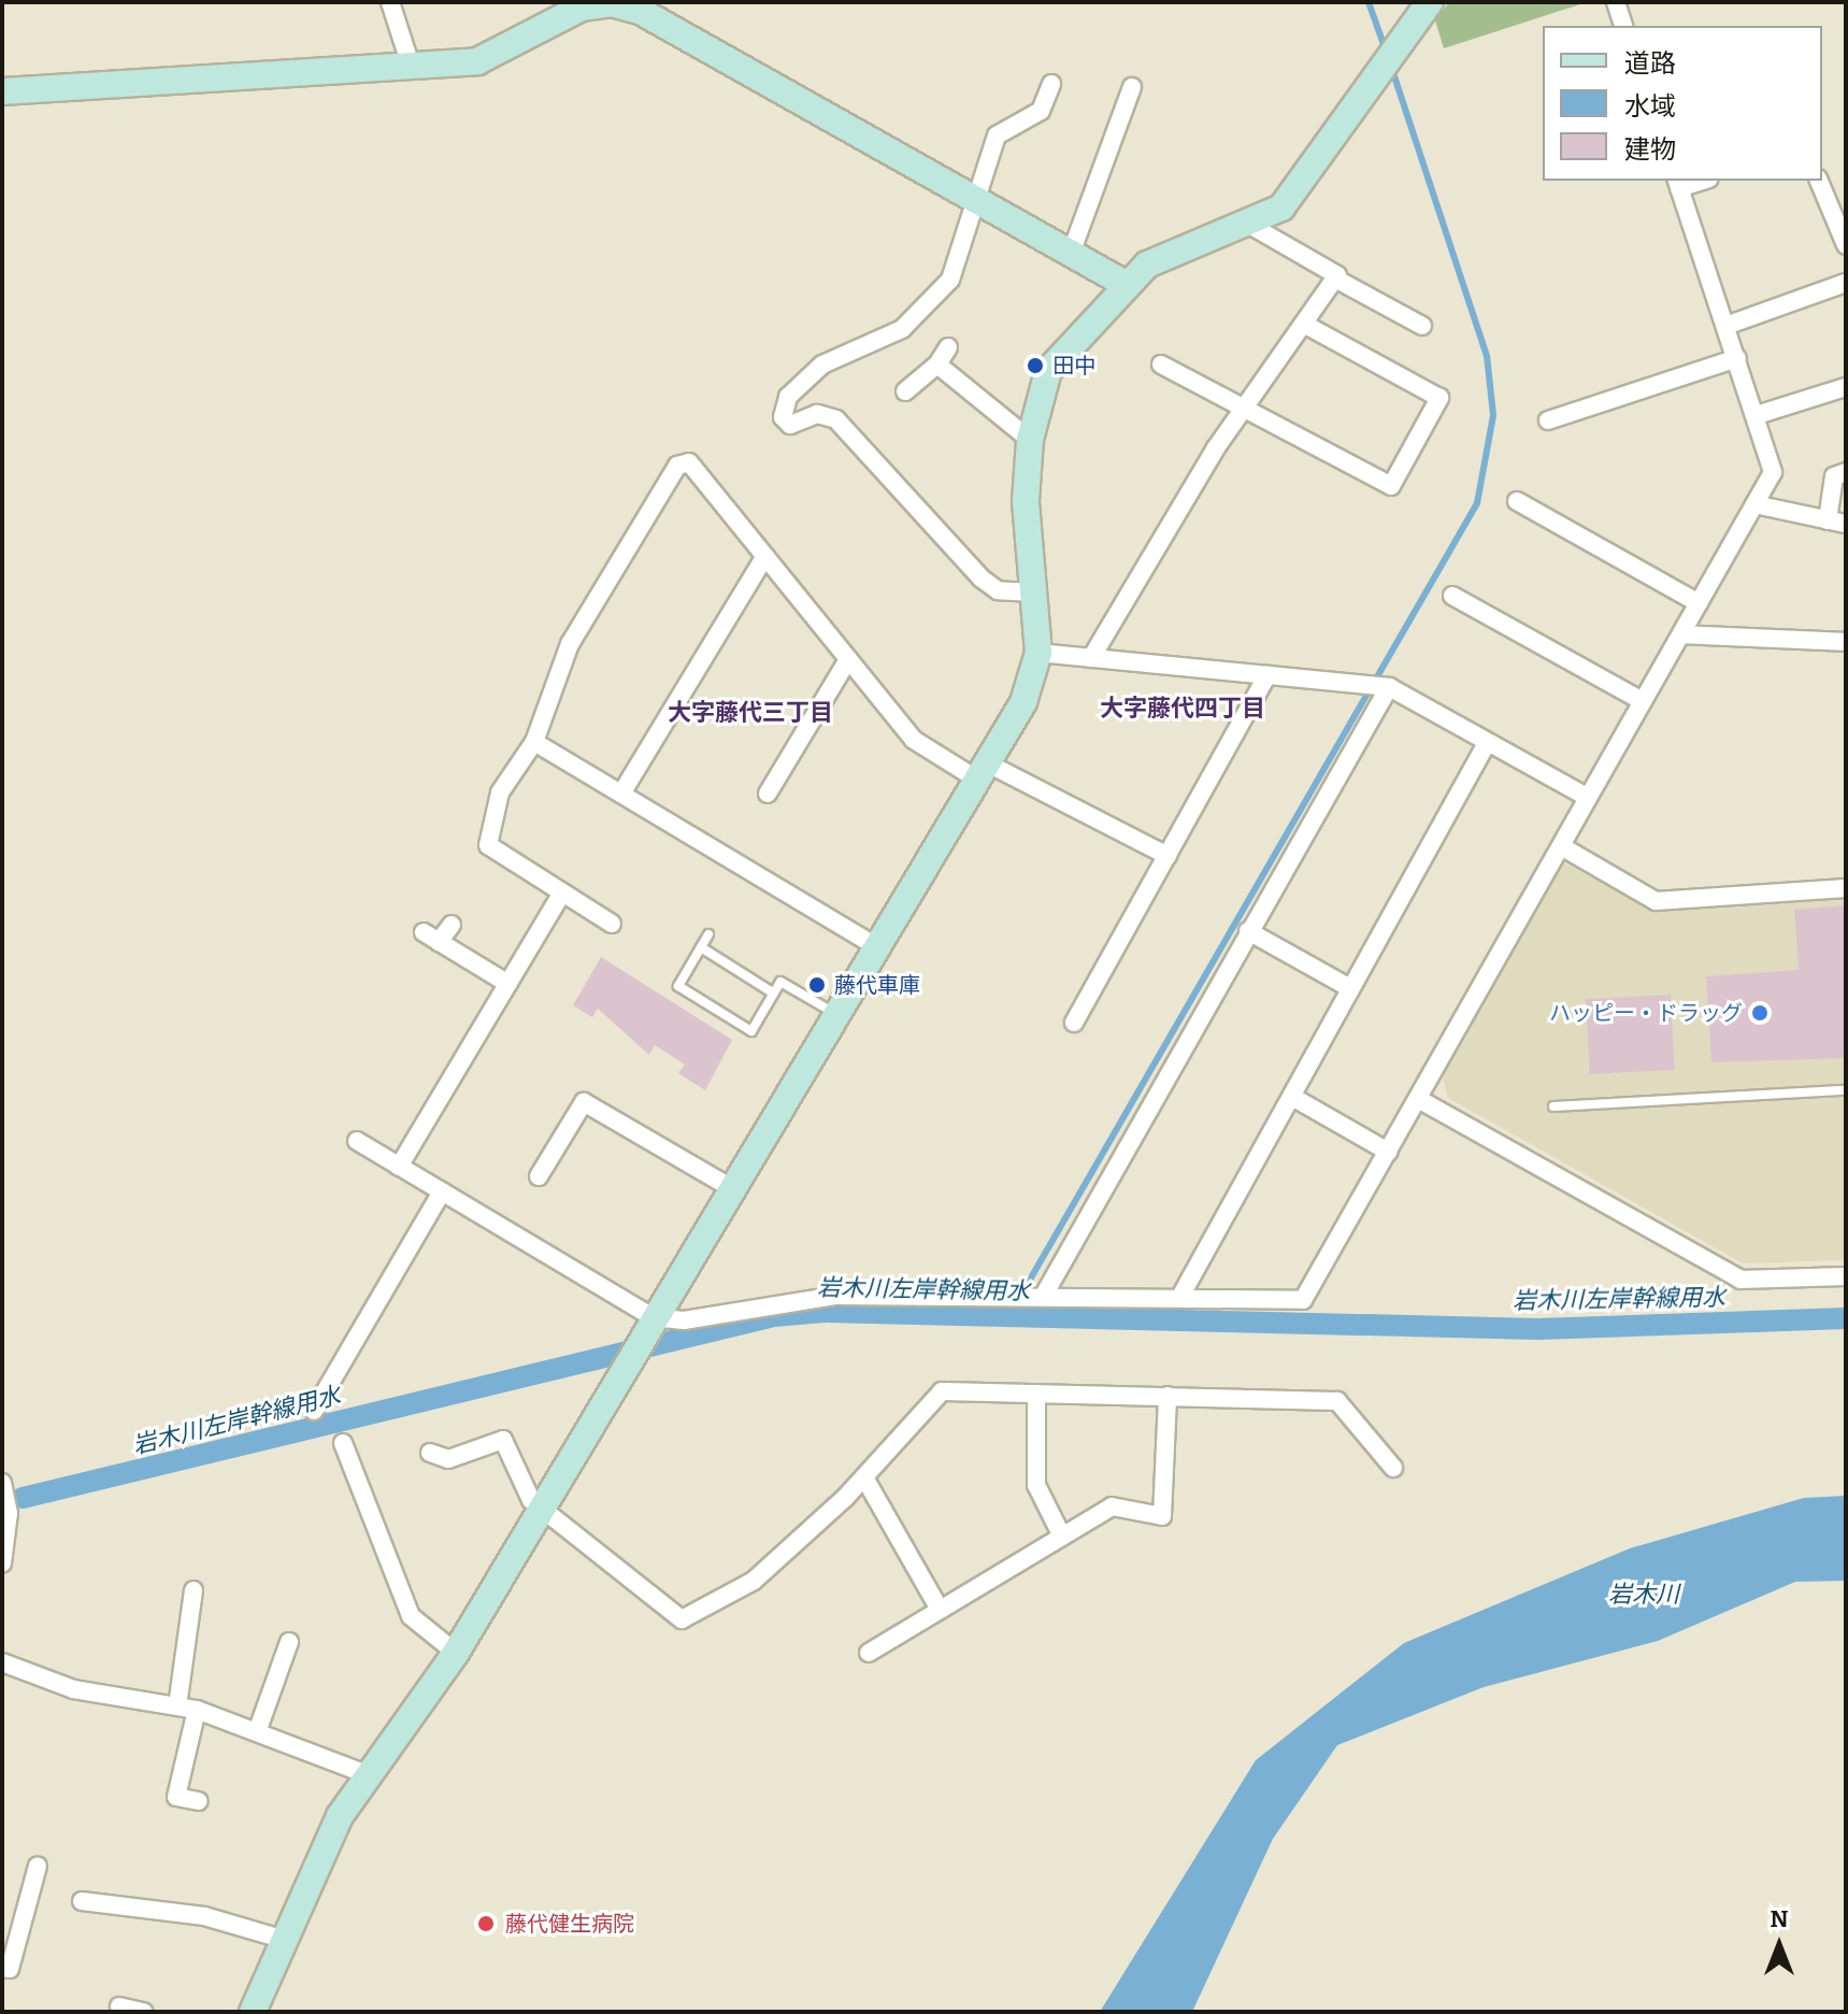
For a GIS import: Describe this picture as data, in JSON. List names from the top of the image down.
{
  "districts": ["大字藤代四丁目", "大字藤代三丁目"],
  "water": ["岩木川左岸幹線用水", "岩木川"],
  "places": [
    "田中",
    "藤代車庫",
    "ハッピー・ドラッグ",
    "藤代健生病院"
  ],
  "legend": ["道路", "水域", "建物"],
  "north": "top"
}
